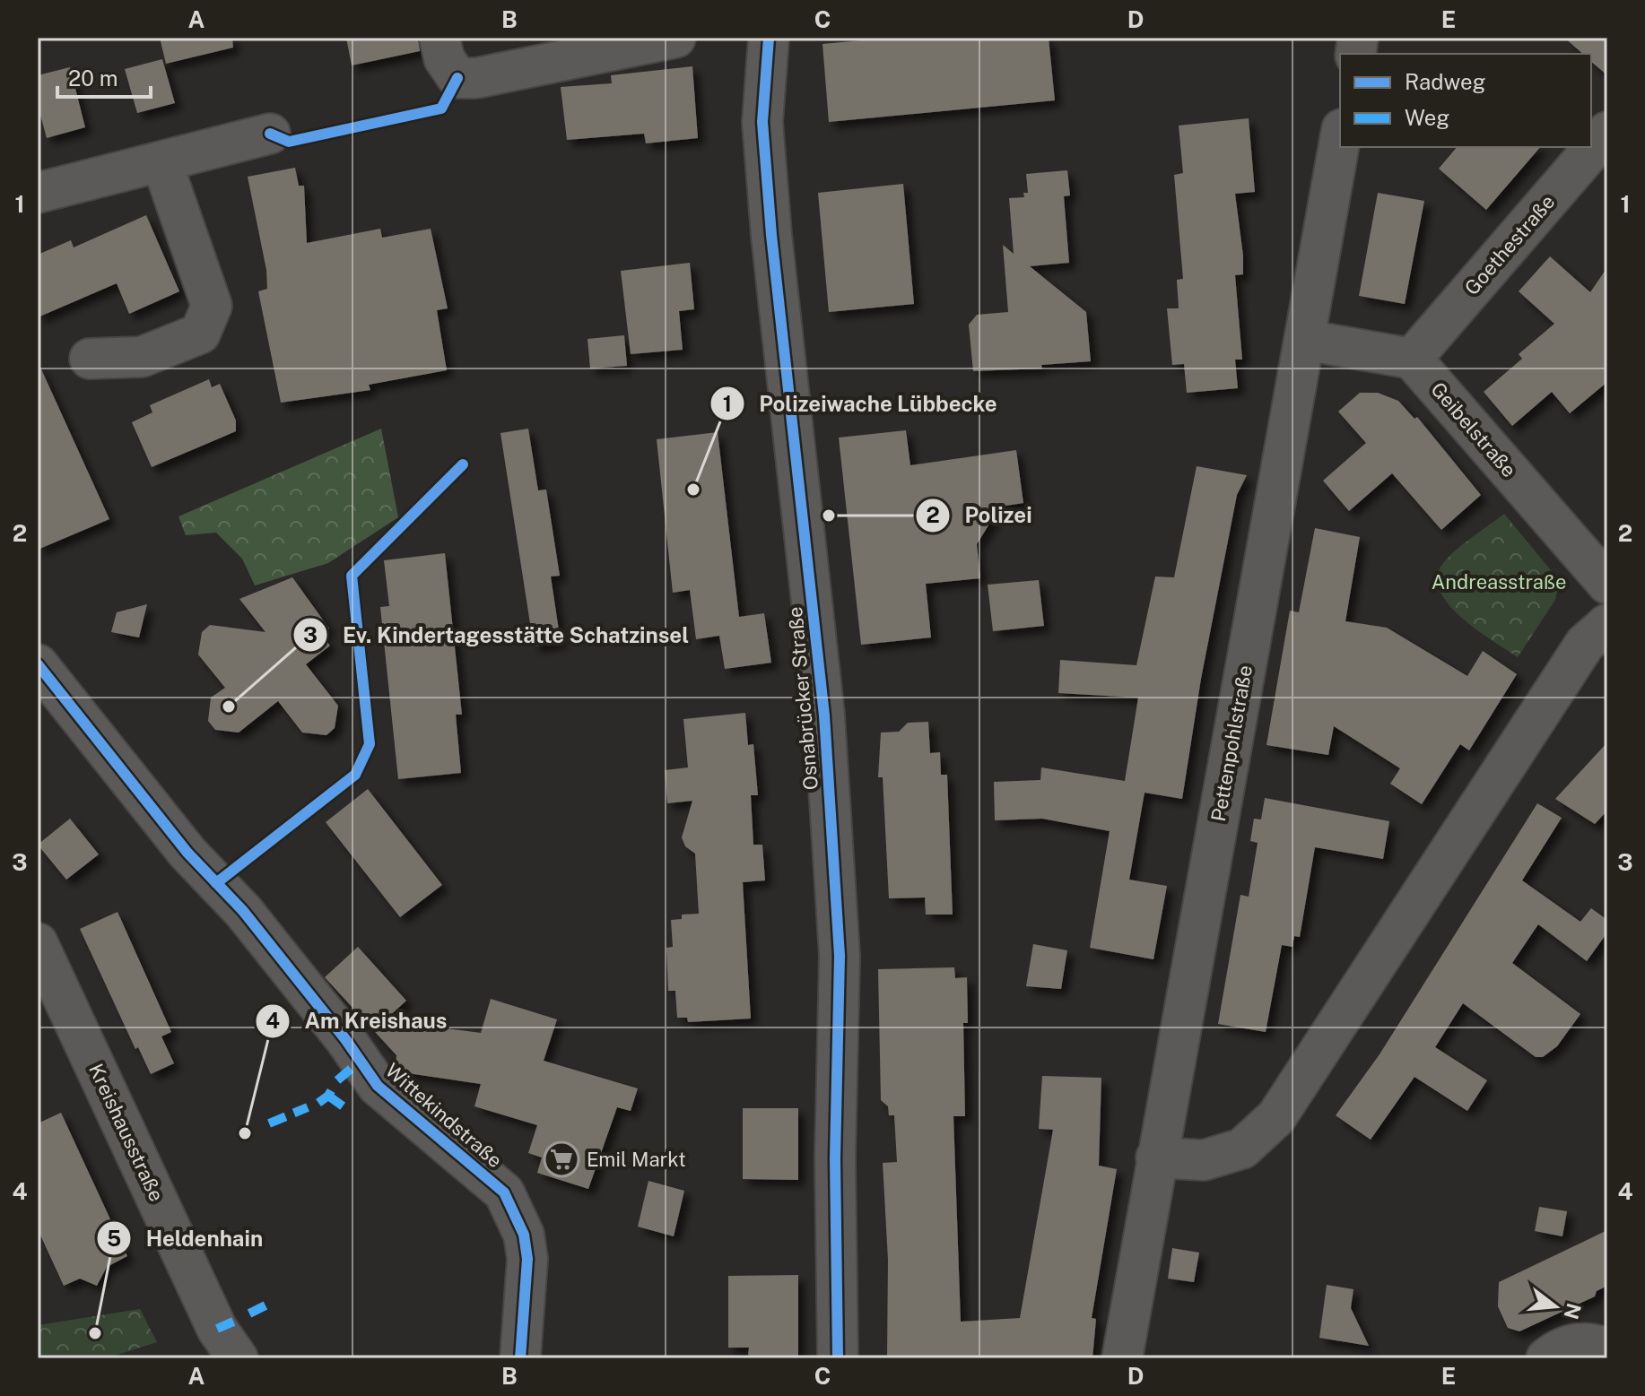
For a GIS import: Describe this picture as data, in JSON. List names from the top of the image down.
{
  "streets": {
    "street": [
      "Goethestraße",
      "Geibelstraße",
      "Osnabrücker Straße",
      "Pettenpohlstraße",
      "Wittekindstraße",
      "Kreishausstraße"
    ]
  },
  "crossings": [
    ["Goethestraße", "Geibelstraße"]
  ],
  "parks": ["Andreasstraße"],
  "places": {
    "other": [
      "Polizeiwache Lübbecke",
      "Polizei",
      "Ev. Kindertagesstätte Schatzinsel",
      "Am Kreishaus",
      "Heldenhain"
    ],
    "supermarket": ["Emil Markt"]
  },
  "legend": ["Radweg", "Weg"],
  "scale_bar": "20 m",
  "north": "right",
  "grid": {
    "columns": [
      "A",
      "B",
      "C",
      "D",
      "E"
    ],
    "rows": [
      "1",
      "2",
      "3",
      "4"
    ]
  }
}
